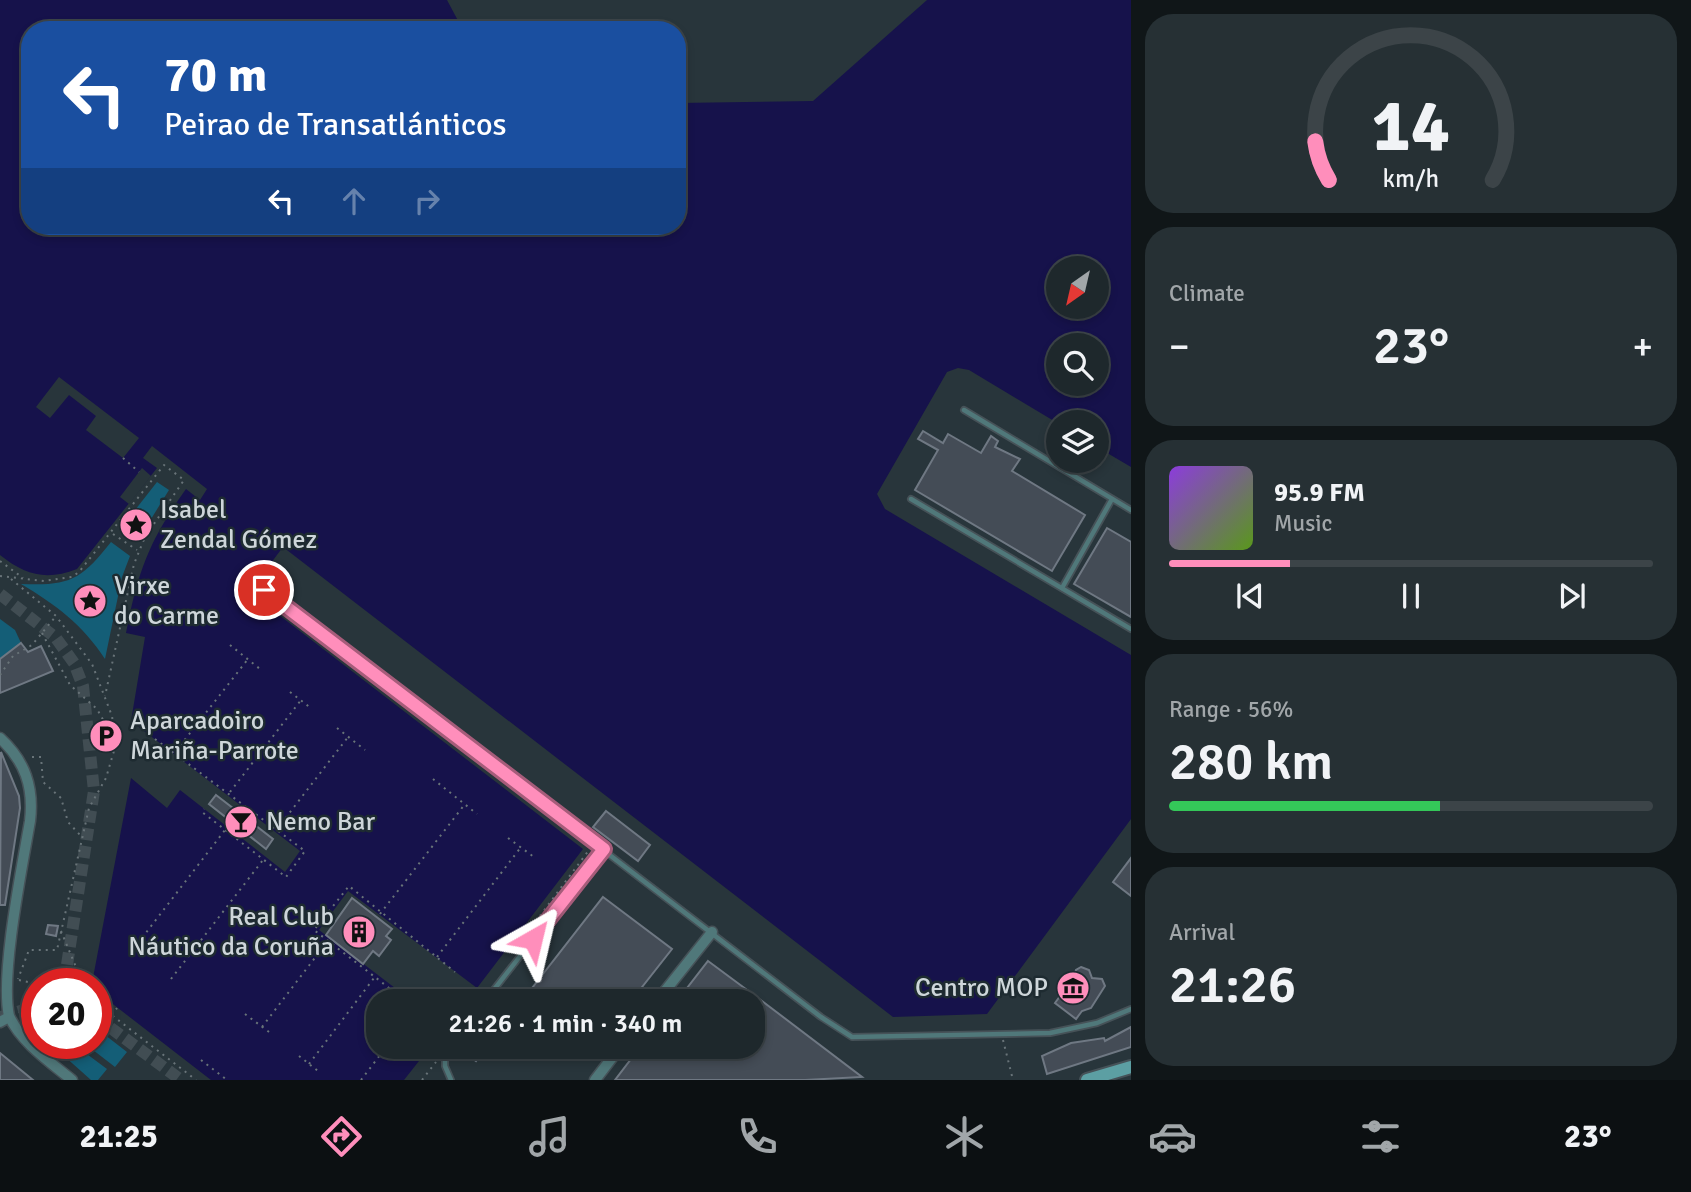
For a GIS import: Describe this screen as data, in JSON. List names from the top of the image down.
{
  "places": {
    "place": ["Isabel Zendal Gómez", "Virxe do Carme"],
    "parking": ["Aparcadoiro Mariña-Parrote"],
    "bar": ["Nemo Bar"],
    "building": ["Real Club Náutico da Coruña"],
    "museum": ["Centro MOP"]
  },
  "north": "bottom left",
  "page": {
    "turn": ["70 m", "Peirao de Transatlánticos"],
    "tile": [
      "Climate",
      ["Range · 56%", "280 km"],
      ["Arrival", "21:26"]
    ],
    "heat": ["−", "23°", "+"],
    "song": ["95.9 FM", "Music"],
    "limit": "20",
    "trip": "21:26 · 1 min · 340 m",
    "tabs": ["21:25", "23°"],
    "gauge": ["14", "km/h"]
  }
}
